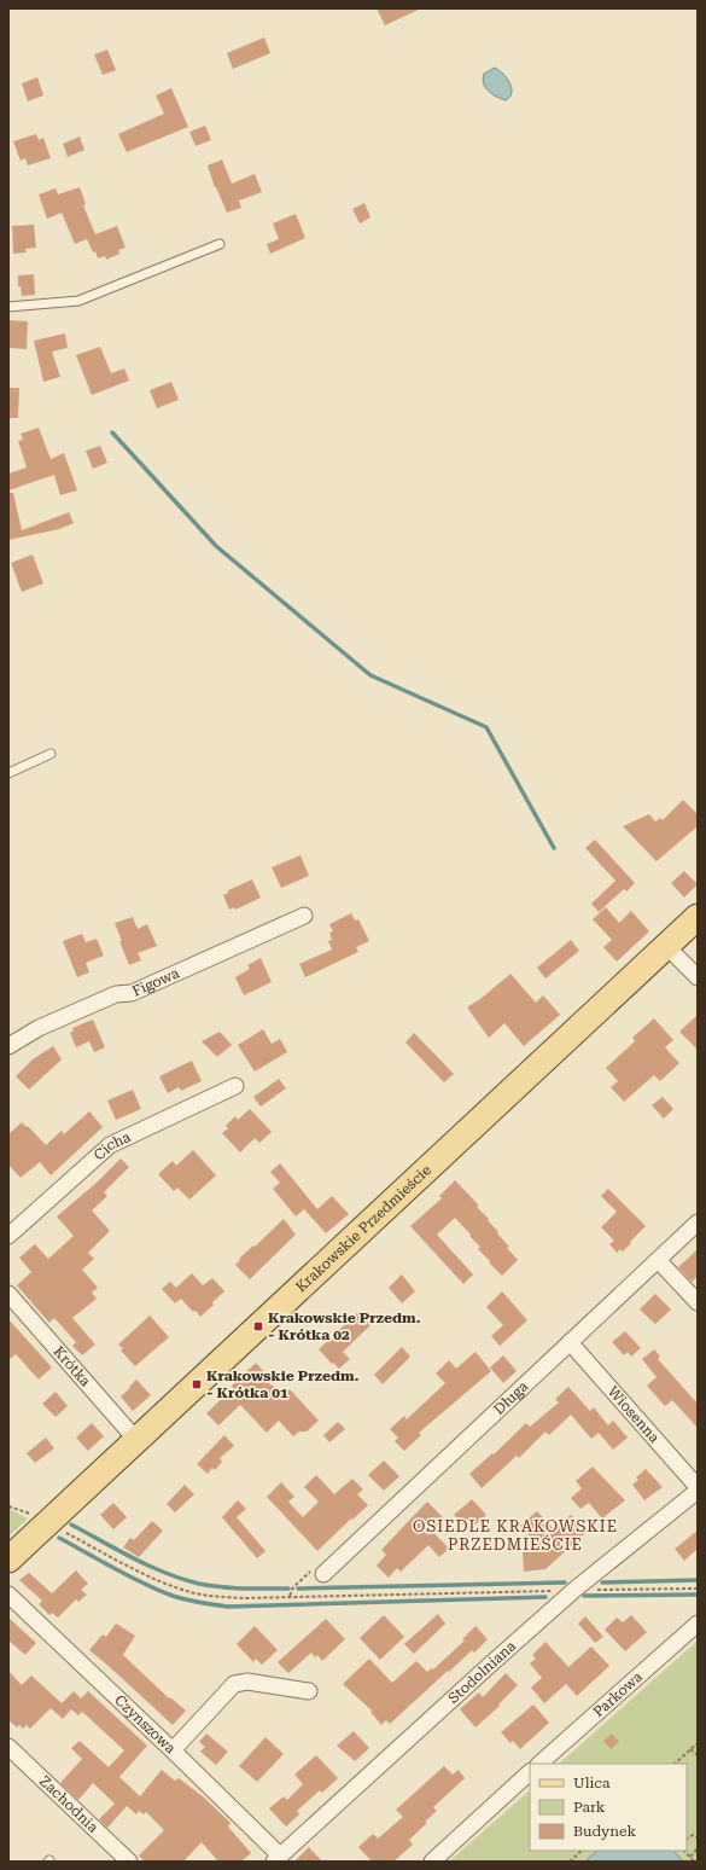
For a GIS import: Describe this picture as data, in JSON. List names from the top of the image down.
{
  "streets": {
    "main road": ["Krakowskie Przedmieście"],
    "street": [
      "Figowa",
      "Cicha",
      "Krótka",
      "Długa",
      "Wiosenna",
      "Stodolniana",
      "Parkowa",
      "Czynszowa",
      "Zachodnia"
    ]
  },
  "crossings": [
    ["Krakowskie Przedmieście", "Krótka"],
    ["Długa", "Wiosenna"],
    ["Wiosenna", "Stodolniana"],
    ["Stodolniana", "Czynszowa"]
  ],
  "districts": ["OSIEDLE KRAKOWSKIE PRZEDMIEŚCIE"],
  "places": {
    "transit": ["Krakowskie Przedm. - Krótka 02", "Krakowskie Przedm. - Krótka 01"]
  },
  "legend": ["Ulica", "Park", "Budynek"]
}
